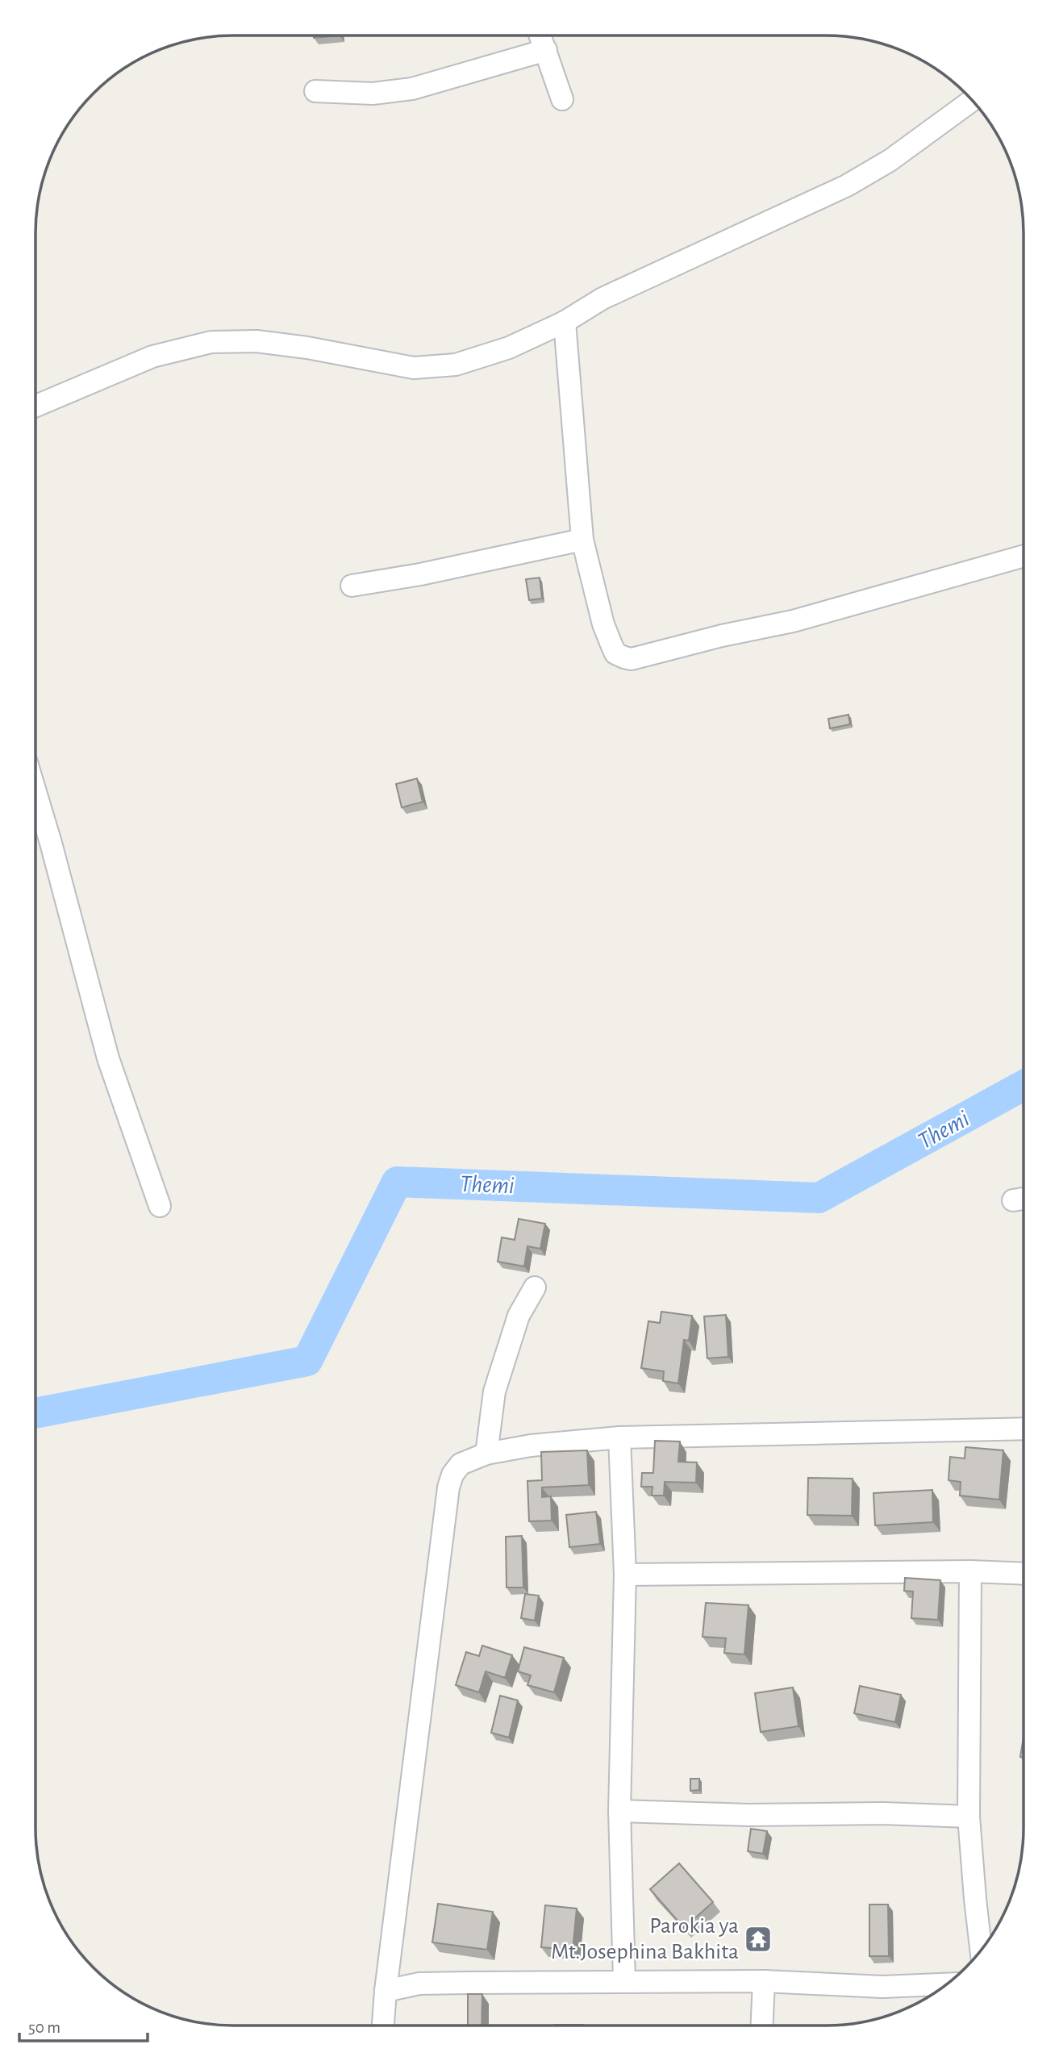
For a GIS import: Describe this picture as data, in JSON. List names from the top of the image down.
{
  "water": ["Themi"],
  "places": {
    "temple": ["Parokia ya Mt.Josephina Bakhita"]
  },
  "scale_bar": "50 m"
}
